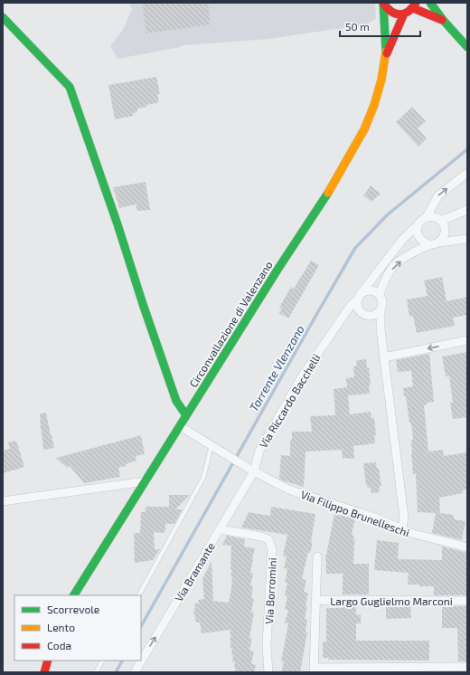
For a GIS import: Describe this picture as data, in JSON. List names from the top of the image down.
{
  "streets": {
    "main road": ["Circonvallazione di Valenzano"],
    "street": [
      "Via Riccardo Bacchelli",
      "Via Filippo Brunelleschi",
      "Via Bramante",
      "Via Borromini",
      "Largo Guglielmo Marconi"
    ]
  },
  "crossings": [
    ["Circonvallazione di Valenzano", "Via Filippo Brunelleschi"],
    ["Via Riccardo Bacchelli", "Via Filippo Brunelleschi"],
    ["Via Riccardo Bacchelli", "Via Bramante"],
    ["Via Filippo Brunelleschi", "Via Bramante"],
    ["Via Bramante", "Via Borromini"]
  ],
  "one_way": ["Via Bramante"],
  "water": ["Torrente Vlenzano"],
  "legend": ["Scorrevole", "Lento", "Coda"],
  "scale_bar": "50 m"
}
